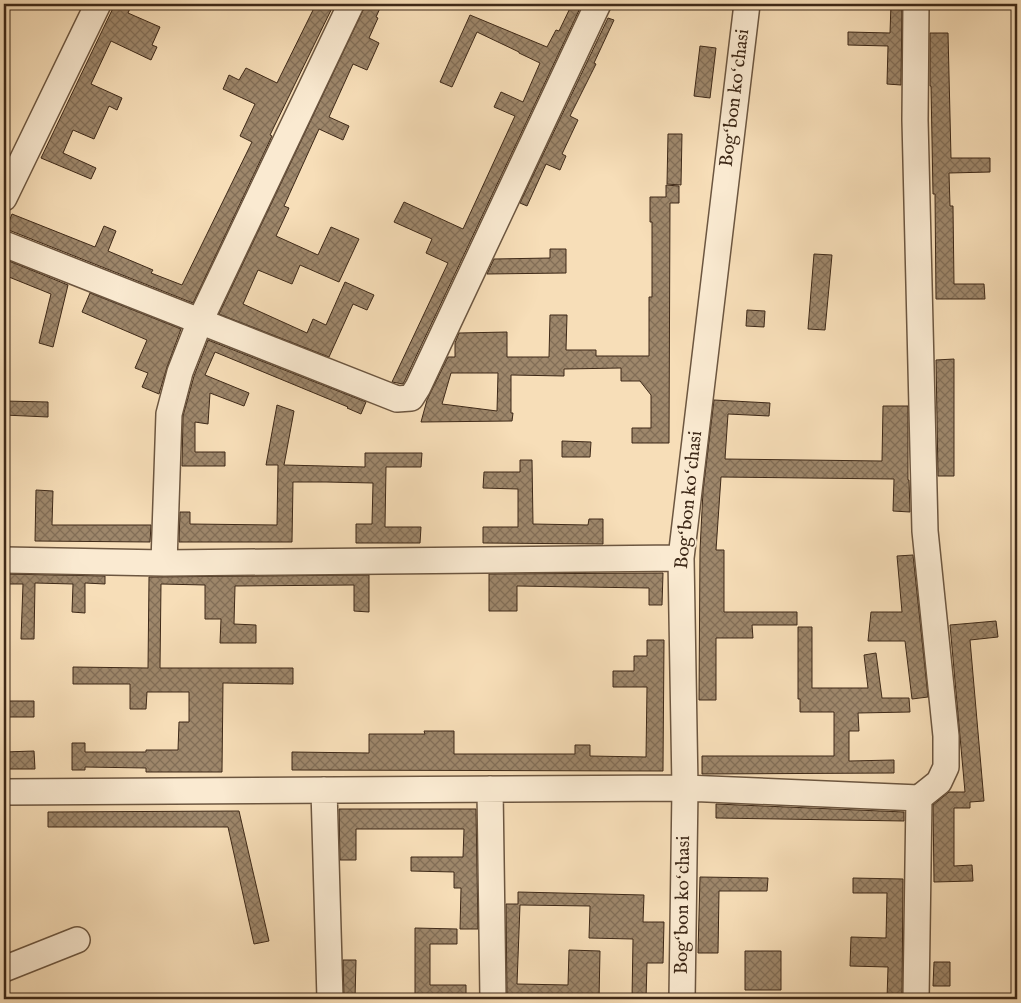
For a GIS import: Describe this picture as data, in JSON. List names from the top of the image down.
{
  "streets": {
    "street": ["Bogʻbon koʻchasi"]
  }
}
